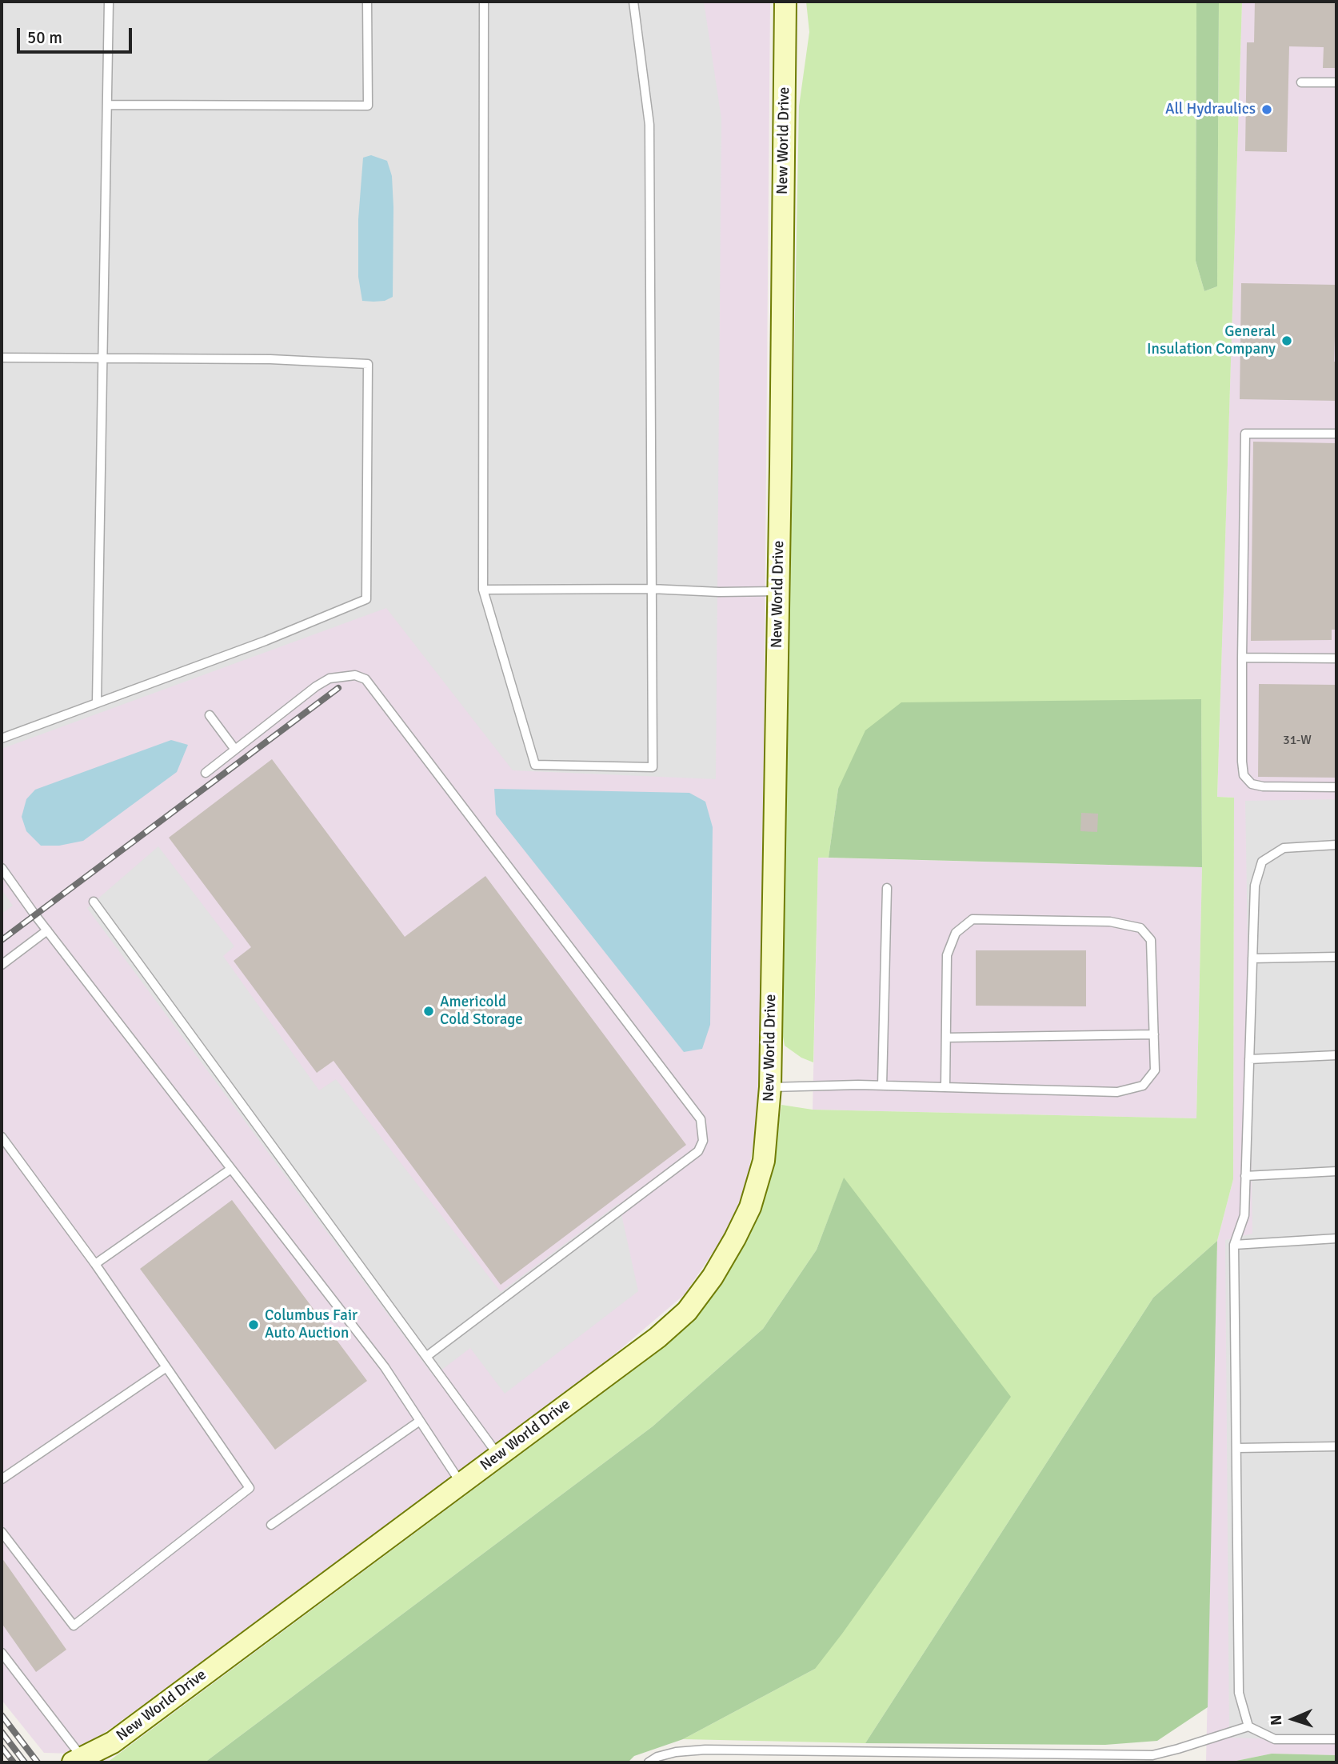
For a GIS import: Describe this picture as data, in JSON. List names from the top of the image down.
{
  "streets": {
    "street": ["New World Drive"]
  },
  "places": [
    "All Hydraulics",
    "General Insulation Company",
    "Americold Cold Storage",
    "Columbus Fair Auto Auction"
  ],
  "house_numbers": ["31-W"],
  "scale_bar": "50 m",
  "north": "left"
}
